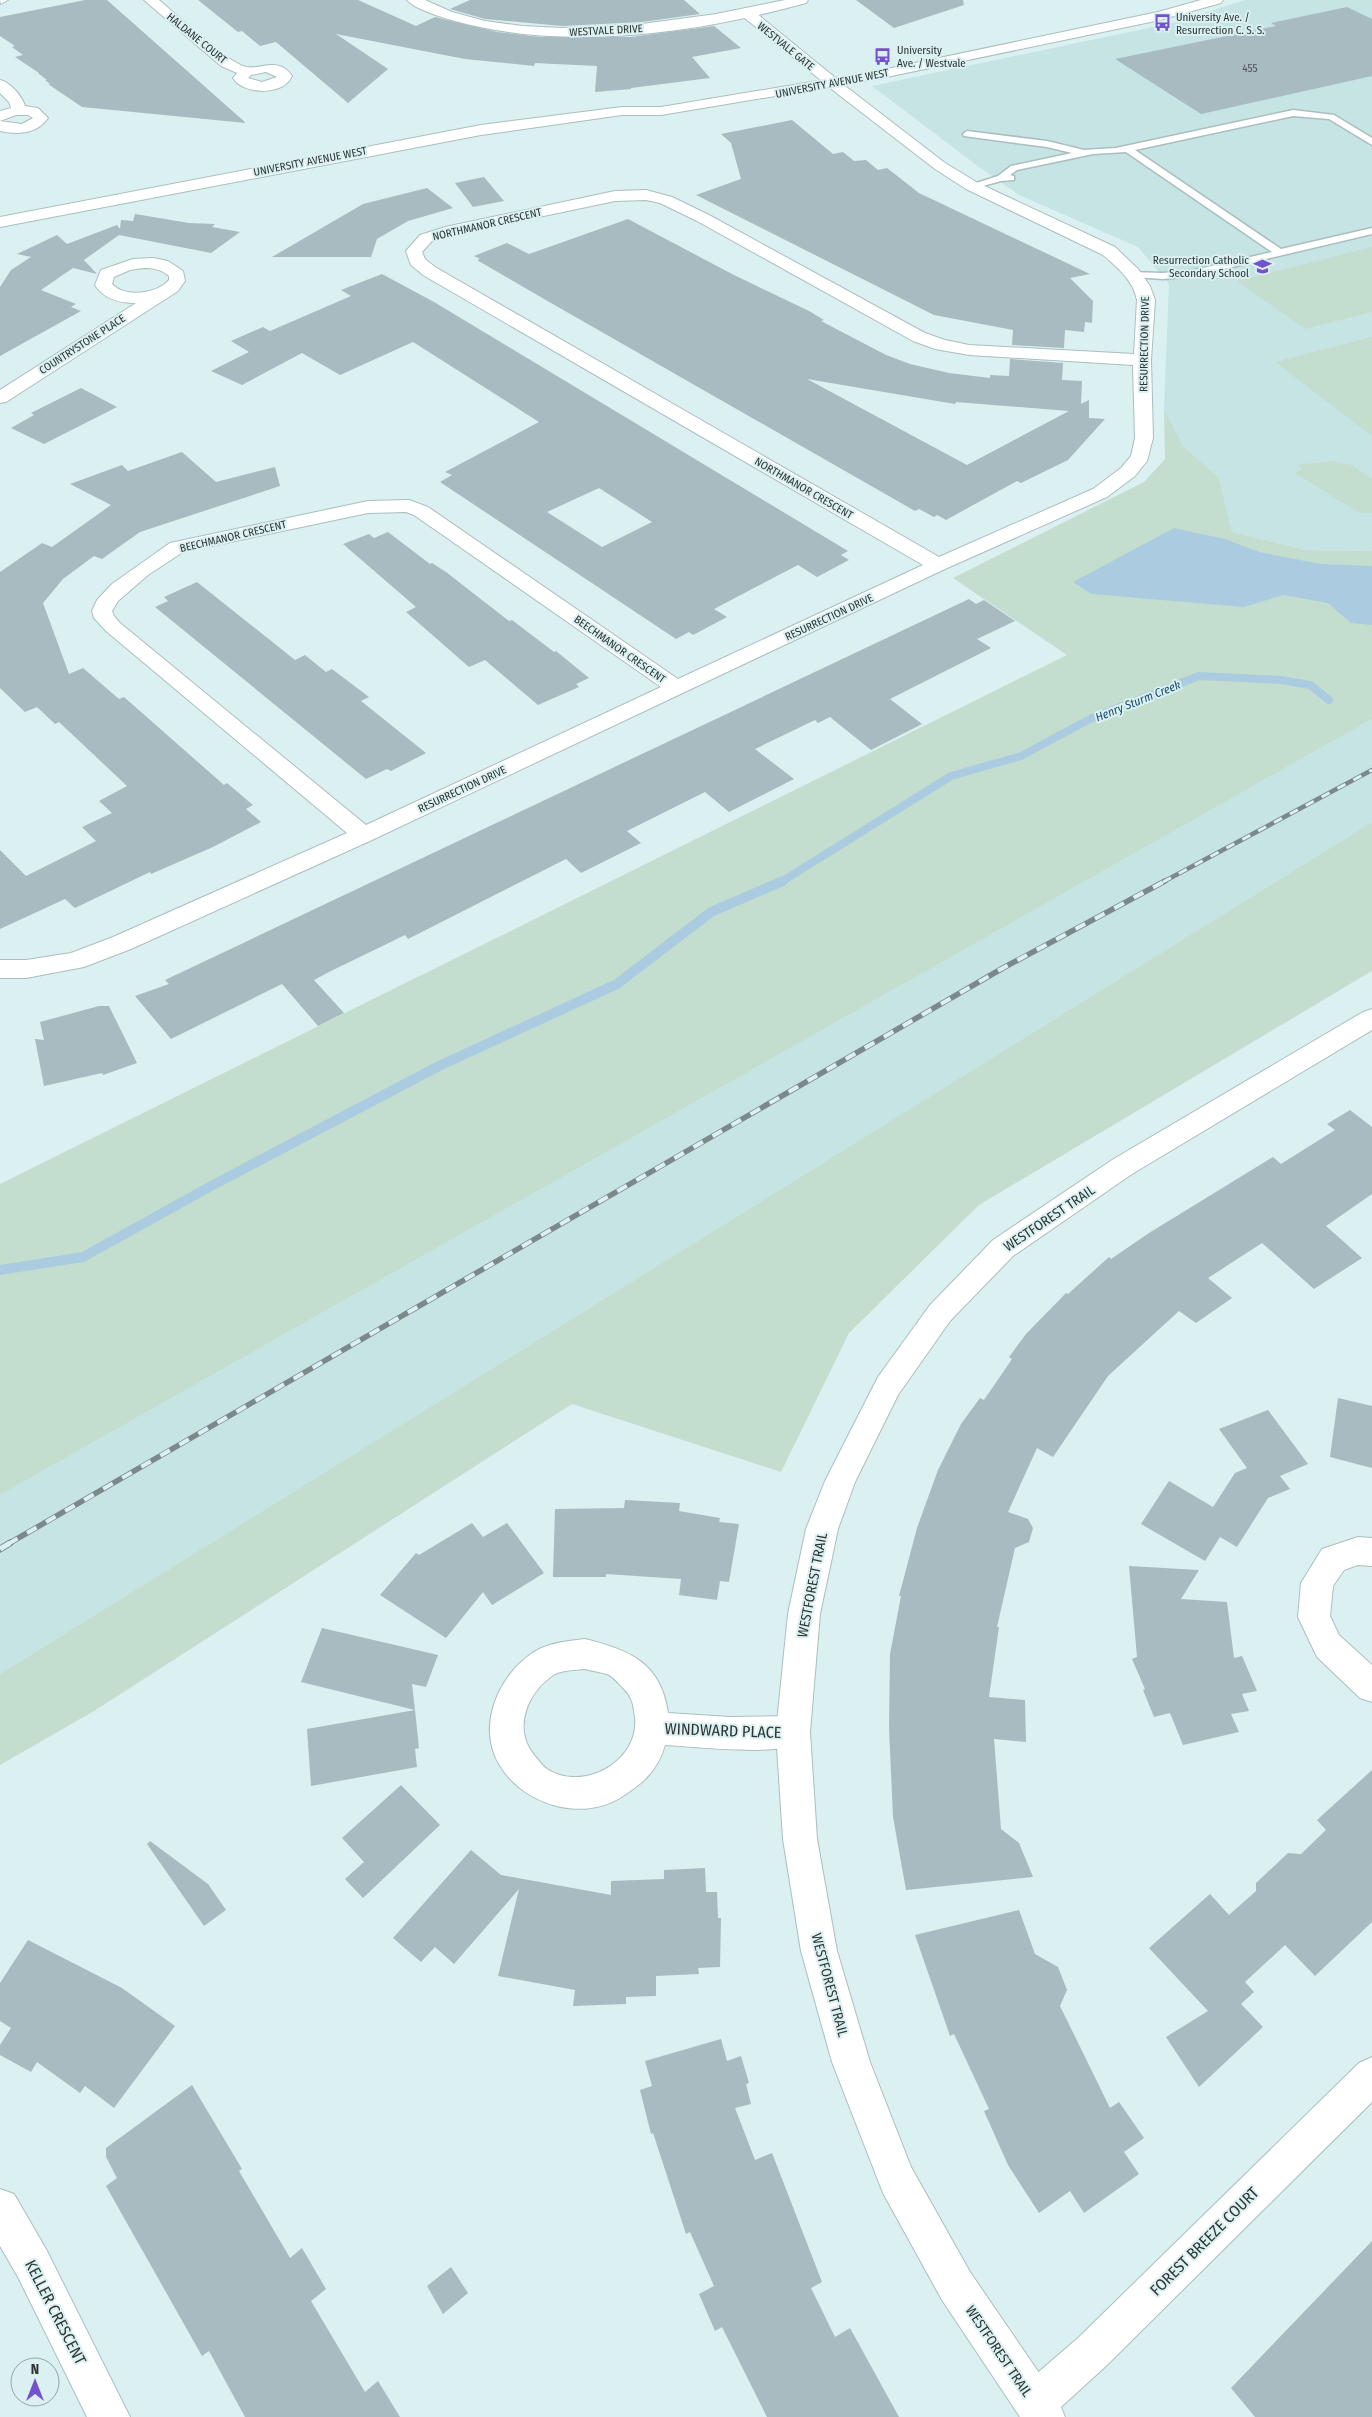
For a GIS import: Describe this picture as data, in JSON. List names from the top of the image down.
{
  "streets": {
    "street": [
      "WESTVALE DRIVE",
      "HALDANE COURT",
      "WESTVALE GATE",
      "UNIVERSITY AVENUE WEST",
      "NORTHMANOR CRESCENT",
      "COUNTRYSTONE PLACE",
      "RESURRECTION DRIVE",
      "BEECHMANOR CRESCENT",
      "WESTFOREST TRAIL",
      "WINDWARD PLACE",
      "FOREST BREEZE COURT",
      "KELLER CRESCENT"
    ]
  },
  "crossings": [
    ["WESTVALE DRIVE", "WESTVALE GATE"],
    ["WESTVALE GATE", "UNIVERSITY AVENUE WEST"],
    ["WESTVALE GATE", "RESURRECTION DRIVE"],
    ["UNIVERSITY AVENUE WEST", "RESURRECTION DRIVE"],
    ["NORTHMANOR CRESCENT", "RESURRECTION DRIVE"],
    ["RESURRECTION DRIVE", "BEECHMANOR CRESCENT"],
    ["WESTFOREST TRAIL", "WINDWARD PLACE"],
    ["WESTFOREST TRAIL", "FOREST BREEZE COURT"]
  ],
  "water": ["Henry Sturm Creek"],
  "places": {
    "bus stop": ["University Ave. / Resurrection C. S. S.", "University Ave. / Westvale"],
    "school or university": ["Resurrection Catholic Secondary School"]
  },
  "house_numbers": ["455"],
  "north": "top"
}
